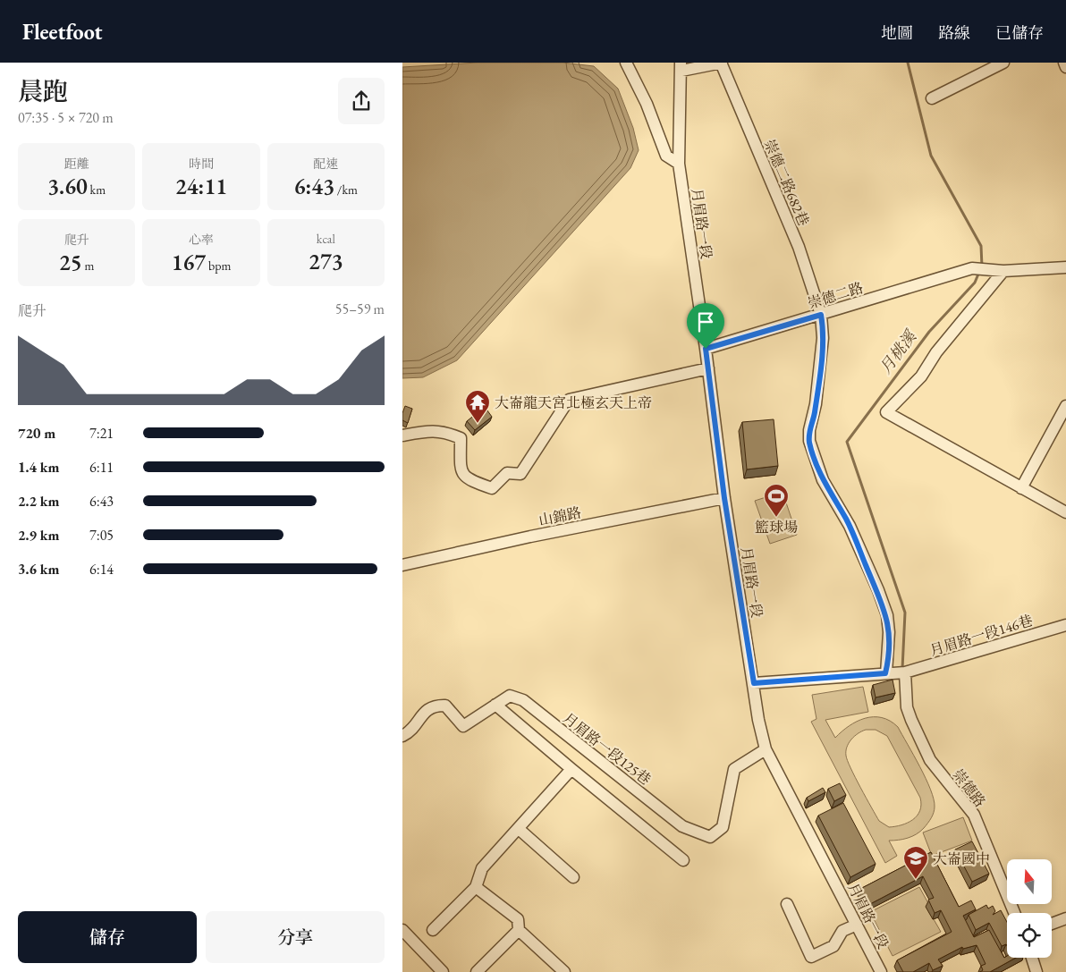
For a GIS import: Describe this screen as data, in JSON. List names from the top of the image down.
{
  "streets": {
    "street": [
      "崇德二路682巷",
      "月眉路一段",
      "崇德二路",
      "山錦路",
      "月眉路一段146巷",
      "月眉路一段125巷",
      "崇德路"
    ]
  },
  "crossings": [
    ["崇德二路682巷", "崇德二路"],
    ["崇德二路682巷", "月眉路一段146巷"],
    ["月眉路一段", "崇德二路"],
    ["月眉路一段", "山錦路"],
    ["月眉路一段", "月眉路一段125巷"],
    ["月眉路一段146巷", "崇德路"]
  ],
  "water": ["月桃溪"],
  "places": {
    "temple": ["大崙龍天宮北極玄天上帝"],
    "sports": ["籃球場"],
    "school or university": ["大崙國中"]
  },
  "north": "top",
  "page": {
    "header": "Fleetfoot",
    "nav": ["地圖", "路線", "已儲存"],
    "heading": ["晨跑", "07:35 · 5 × 720 m"],
    "stats": [
      ["距離", "3.60 km"],
      ["時間", "24:11"],
      ["配速", "6:43 /km"],
      ["爬升", "25 m"],
      ["心率", "167 bpm"],
      ["kcal", "273"]
    ],
    "chart": ["爬升", "55–59 m"],
    "list": [
      {
        "name": "720 m",
        "note": "7:21"
      },
      {
        "name": "1.4 km",
        "note": "6:11"
      },
      {
        "name": "2.2 km",
        "note": "6:43"
      },
      {
        "name": "2.9 km",
        "note": "7:05"
      },
      {
        "name": "3.6 km",
        "note": "6:14"
      }
    ],
    "buttons": ["儲存", "分享"]
  }
}
